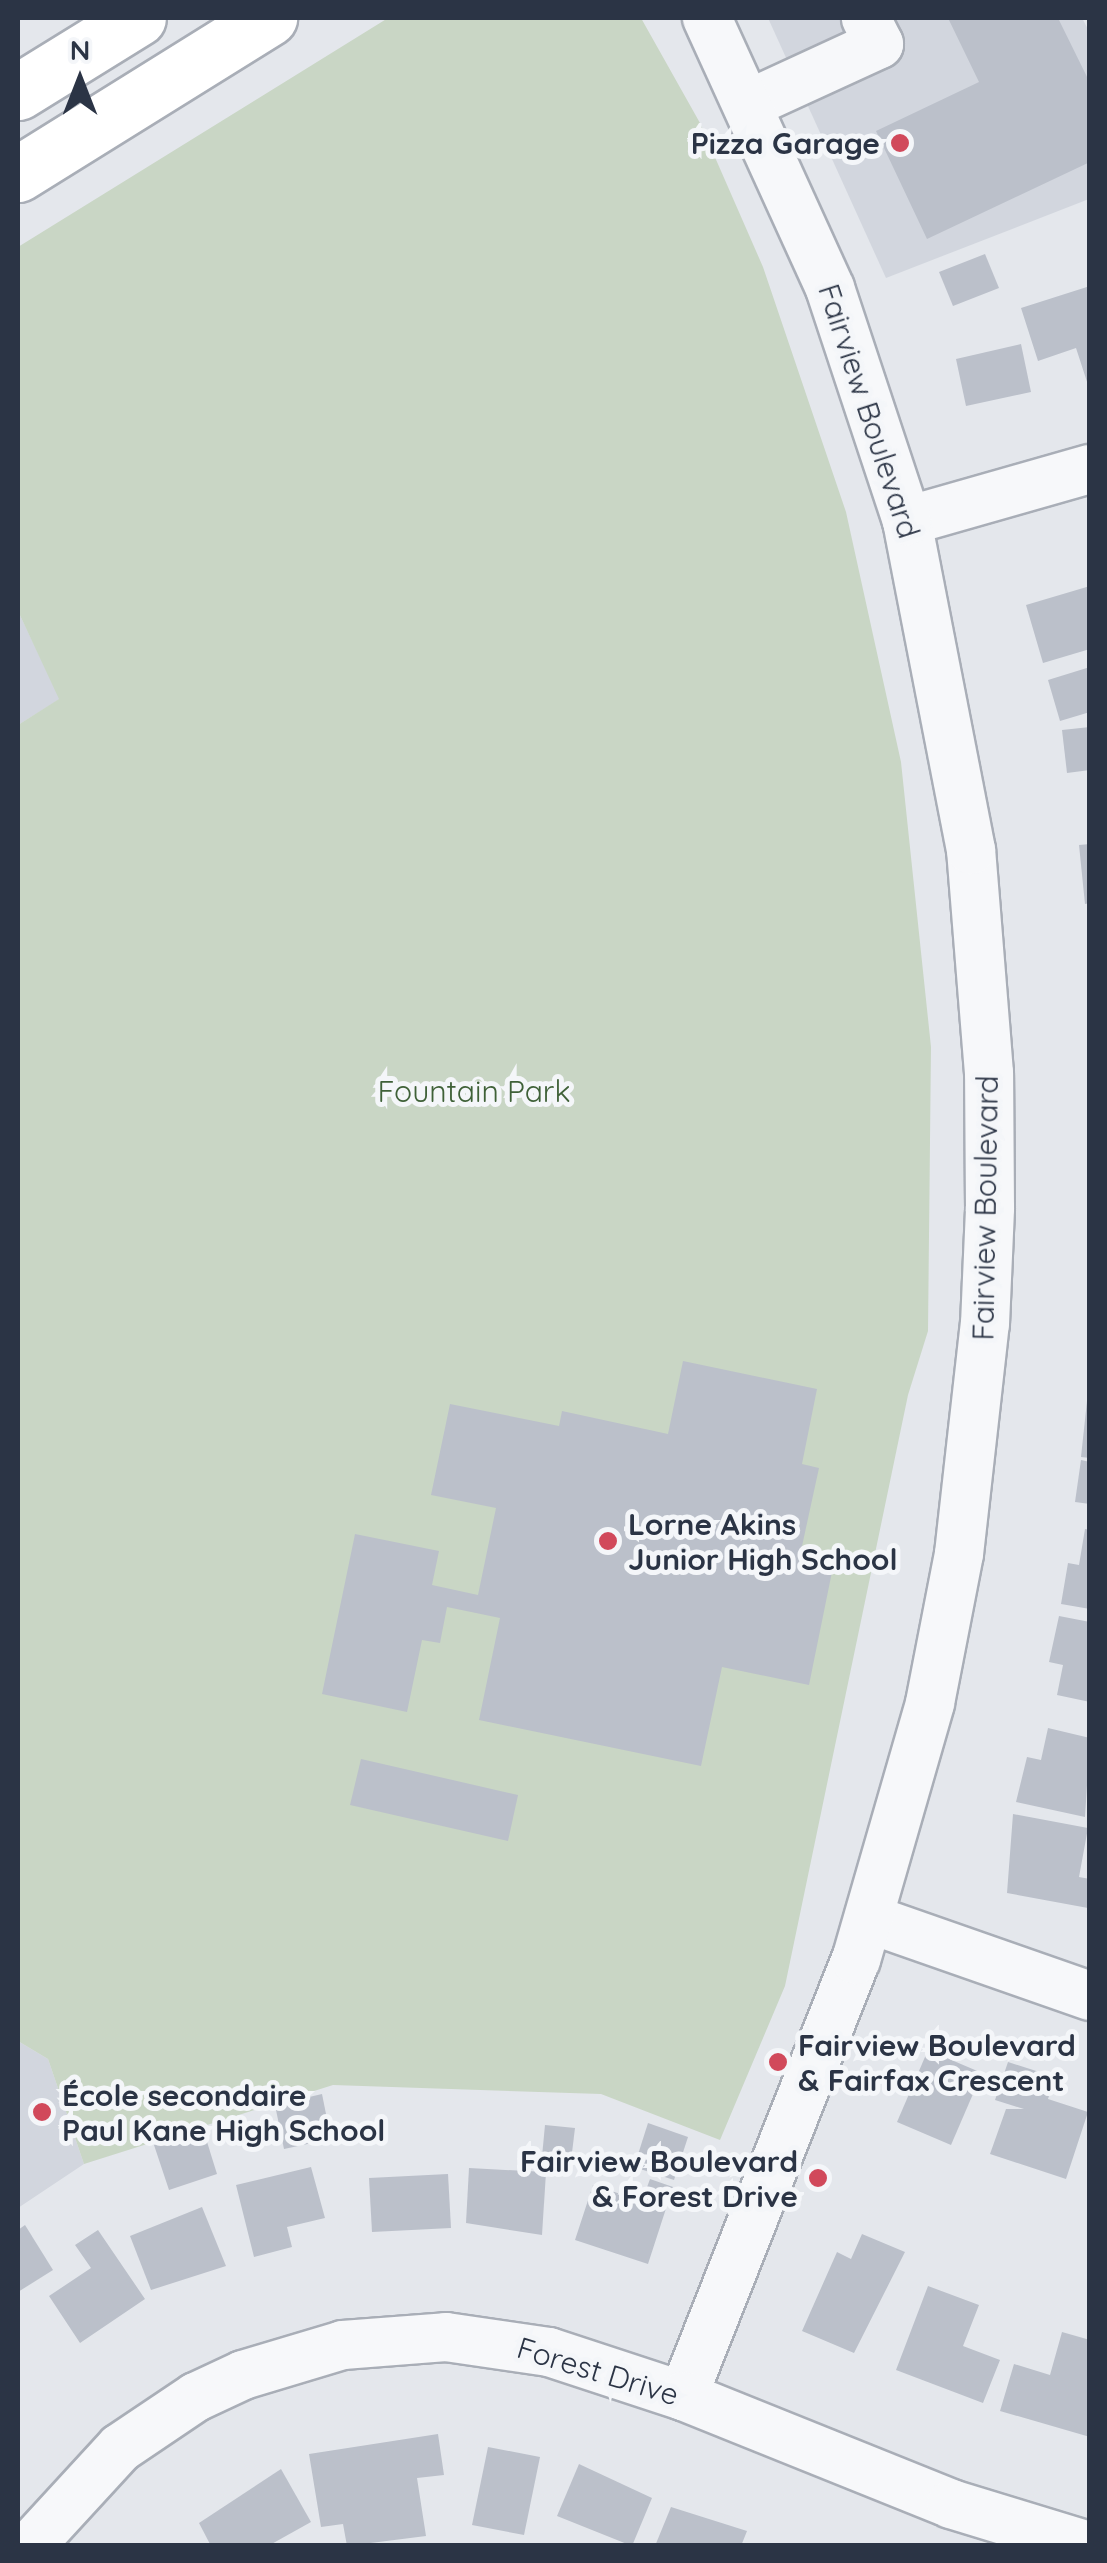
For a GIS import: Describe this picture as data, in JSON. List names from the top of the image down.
{
  "streets": {
    "street": ["Fairview Boulevard", "Forest Drive"]
  },
  "crossings": [
    ["Fairview Boulevard", "Forest Drive"]
  ],
  "parks": ["Fountain Park"],
  "places": [
    "Pizza Garage",
    "Lorne Akins Junior High School",
    "Fairview Boulevard & Fairfax Crescent",
    "École secondaire Paul Kane High School",
    "Fairview Boulevard & Forest Drive"
  ],
  "north": "top"
}
